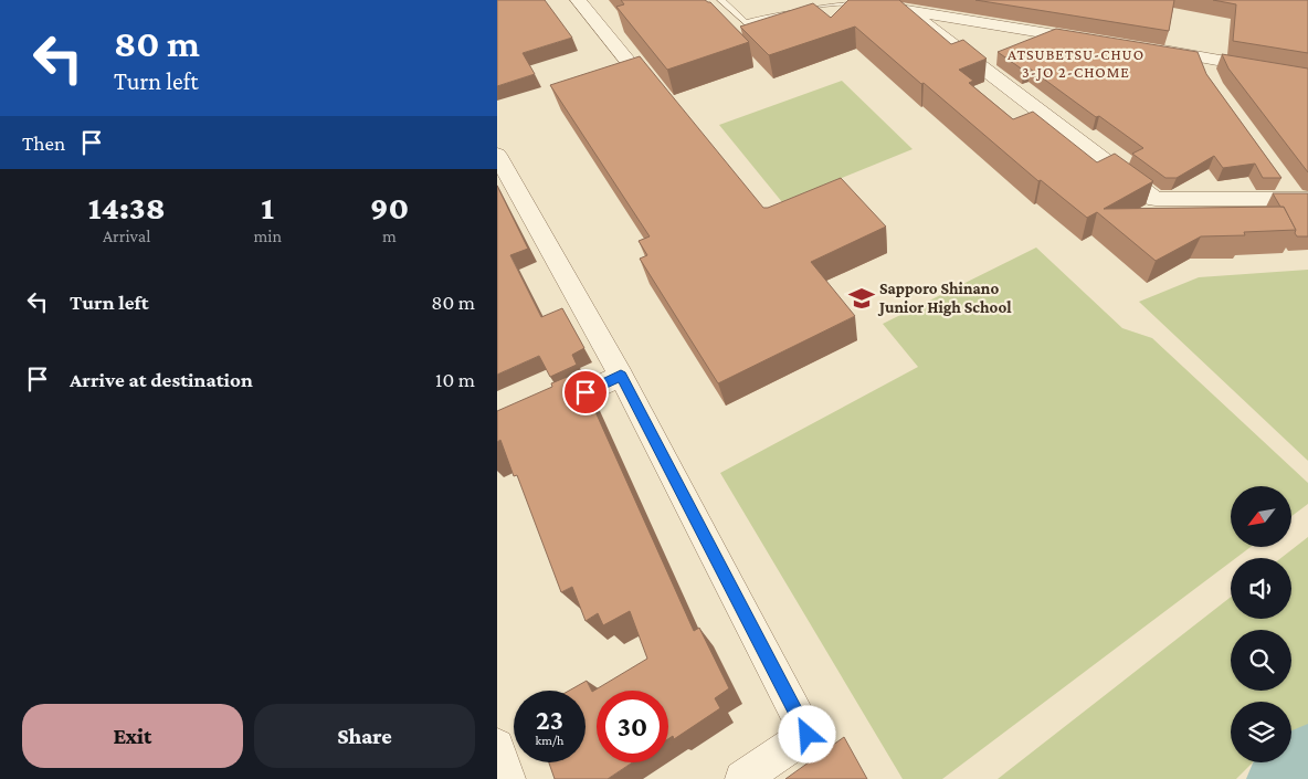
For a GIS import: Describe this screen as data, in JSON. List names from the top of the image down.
{
  "districts": ["ATSUBETSU-CHUO 3-JO 2-CHOME"],
  "places": {
    "school or university": ["Sapporo Shinano Junior High School"]
  },
  "north": "bottom left",
  "page": {
    "turn": ["80 m", "Turn left"],
    "then": "Then",
    "eta": [
      "14:38",
      "Arrival",
      "1",
      "min",
      "90",
      "m"
    ],
    "list": [
      {
        "name": "Turn left",
        "value": "80 m"
      },
      {
        "name": "Arrive at destination",
        "value": "10 m"
      }
    ],
    "speed": "23 km/h",
    "limit": "30",
    "buttons": ["Exit", "Share"]
  }
}
